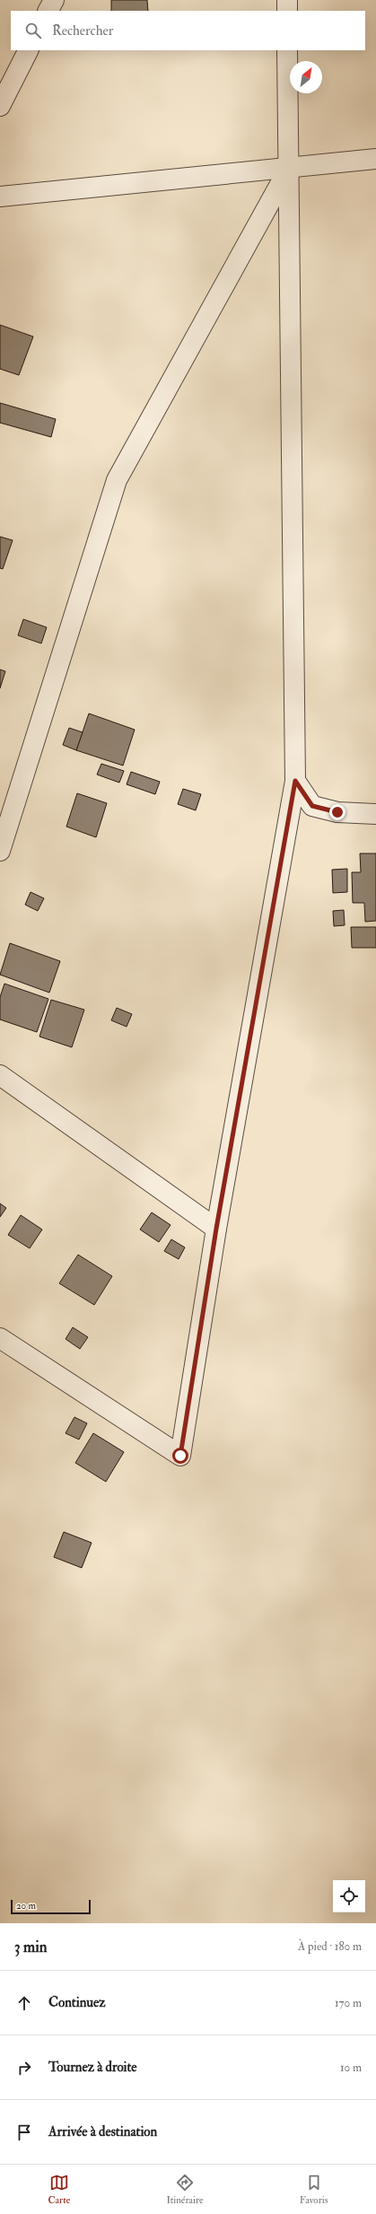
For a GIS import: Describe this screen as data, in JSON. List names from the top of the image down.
{
  "scale_bar": "20 m",
  "north": "top right",
  "page": {
    "search": "Rechercher",
    "scale": "20 m",
    "heading": ["3 min", "À pied · 180 m"],
    "list": [
      ["Continuez", "170 m"],
      ["Tournez à droite", "10 m"],
      "Arrivée à destination"
    ],
    "nav": ["Carte", "Itinéraire", "Favoris"]
  }
}
